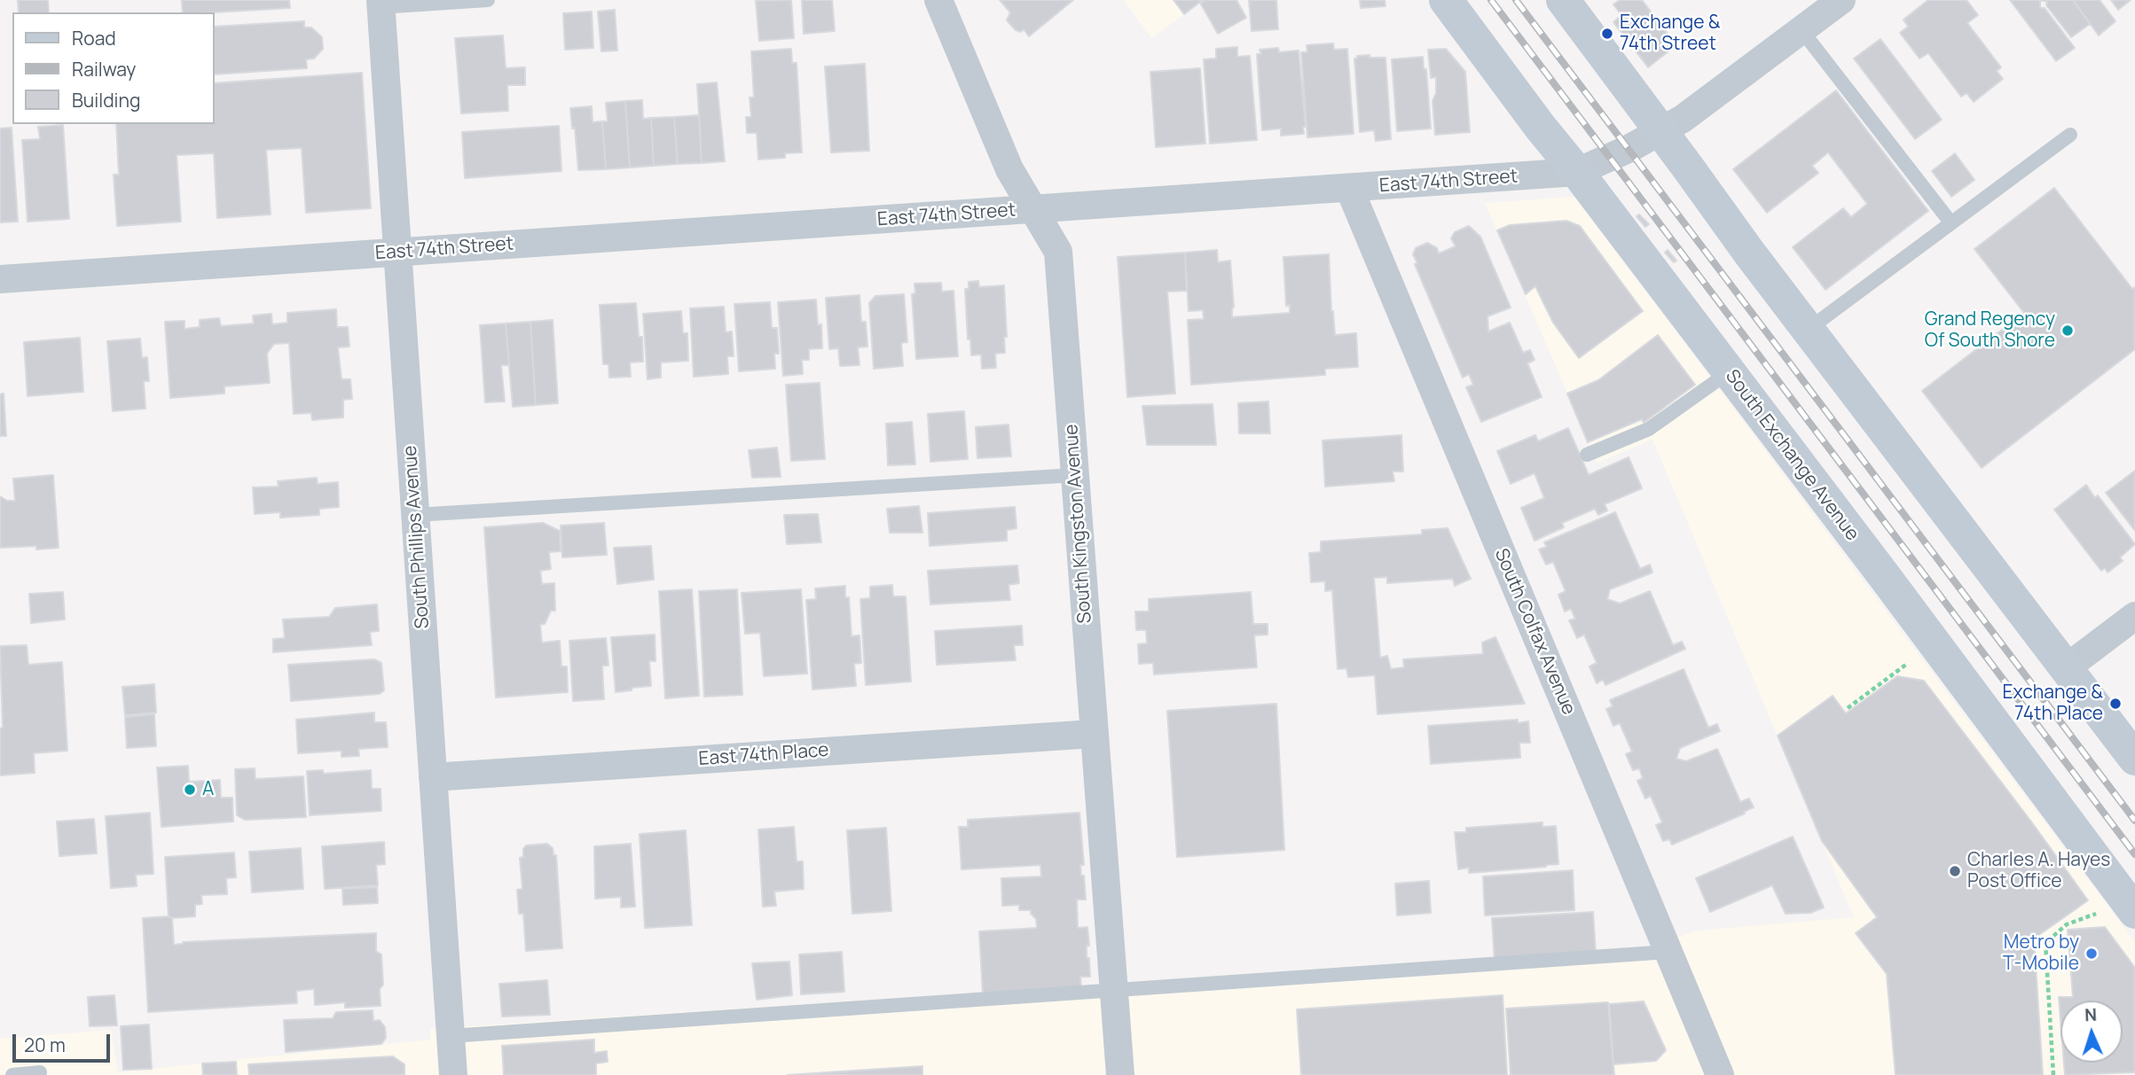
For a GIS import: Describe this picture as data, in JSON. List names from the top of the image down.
{
  "streets": {
    "main road": ["South Exchange Avenue"],
    "street": [
      "East 74th Street",
      "South Kingston Avenue",
      "South Phillips Avenue",
      "South Colfax Avenue",
      "East 74th Place"
    ]
  },
  "crossings": [
    ["East 74th Street", "South Exchange Avenue"],
    ["East 74th Street", "South Kingston Avenue"],
    ["East 74th Street", "South Phillips Avenue"],
    ["East 74th Street", "South Colfax Avenue"],
    ["South Kingston Avenue", "East 74th Place"],
    ["South Phillips Avenue", "East 74th Place"]
  ],
  "places": [
    "Exchange & 74th Street",
    "Grand Regency Of South Shore",
    "Exchange & 74th Place",
    "A",
    "Charles A. Hayes Post Office",
    "Metro by T-Mobile"
  ],
  "legend": ["Road", "Railway", "Building"],
  "scale_bar": "20 m",
  "north": "top"
}
